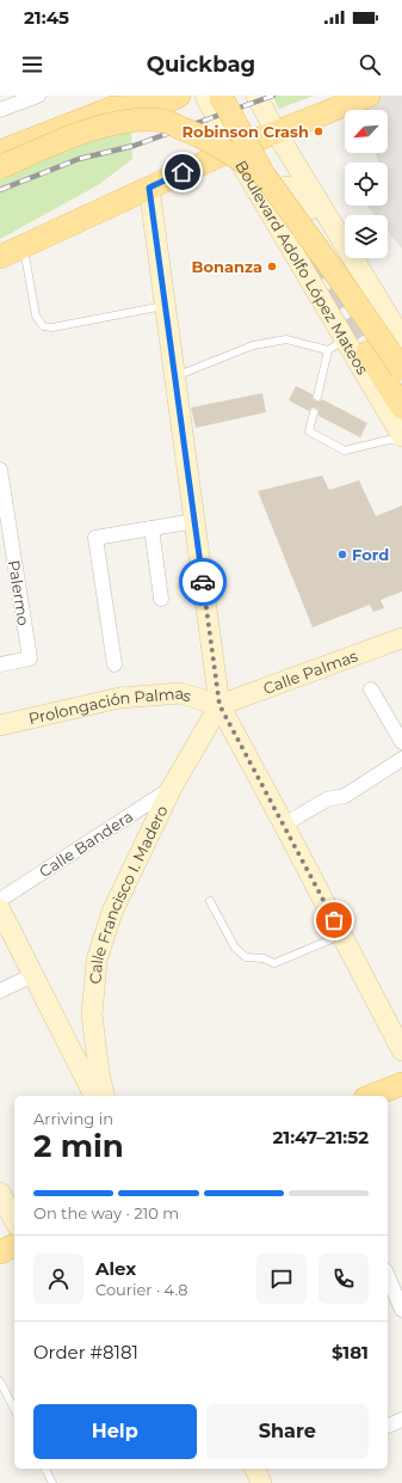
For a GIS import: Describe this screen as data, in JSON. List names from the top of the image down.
{
  "streets": {
    "main road": [
      "Boulevard Adolfo López Mateos",
      "Calle Palmas",
      "Prolongación Palmas",
      "Calle Francisco I. Madero"
    ],
    "street": ["Palermo", "Calle Bandera"]
  },
  "crossings": [
    ["Calle Palmas", "Prolongación Palmas"],
    ["Calle Palmas", "Calle Francisco I. Madero"],
    ["Prolongación Palmas", "Calle Francisco I. Madero"],
    ["Calle Bandera", "Calle Francisco I. Madero"]
  ],
  "places": ["Robinson Crash", "Bonanza", "Ford"],
  "north": "bottom left",
  "page": {
    "status": "21:45",
    "header": "Quickbag",
    "heading": ["2 min", "Arriving in", "21:47–21:52"],
    "panel": [
      "Alex",
      "Courier · 4.8",
      "Order #8181",
      "$181"
    ],
    "bar": "On the way · 210 m",
    "buttons": ["Help", "Share"]
  }
}
